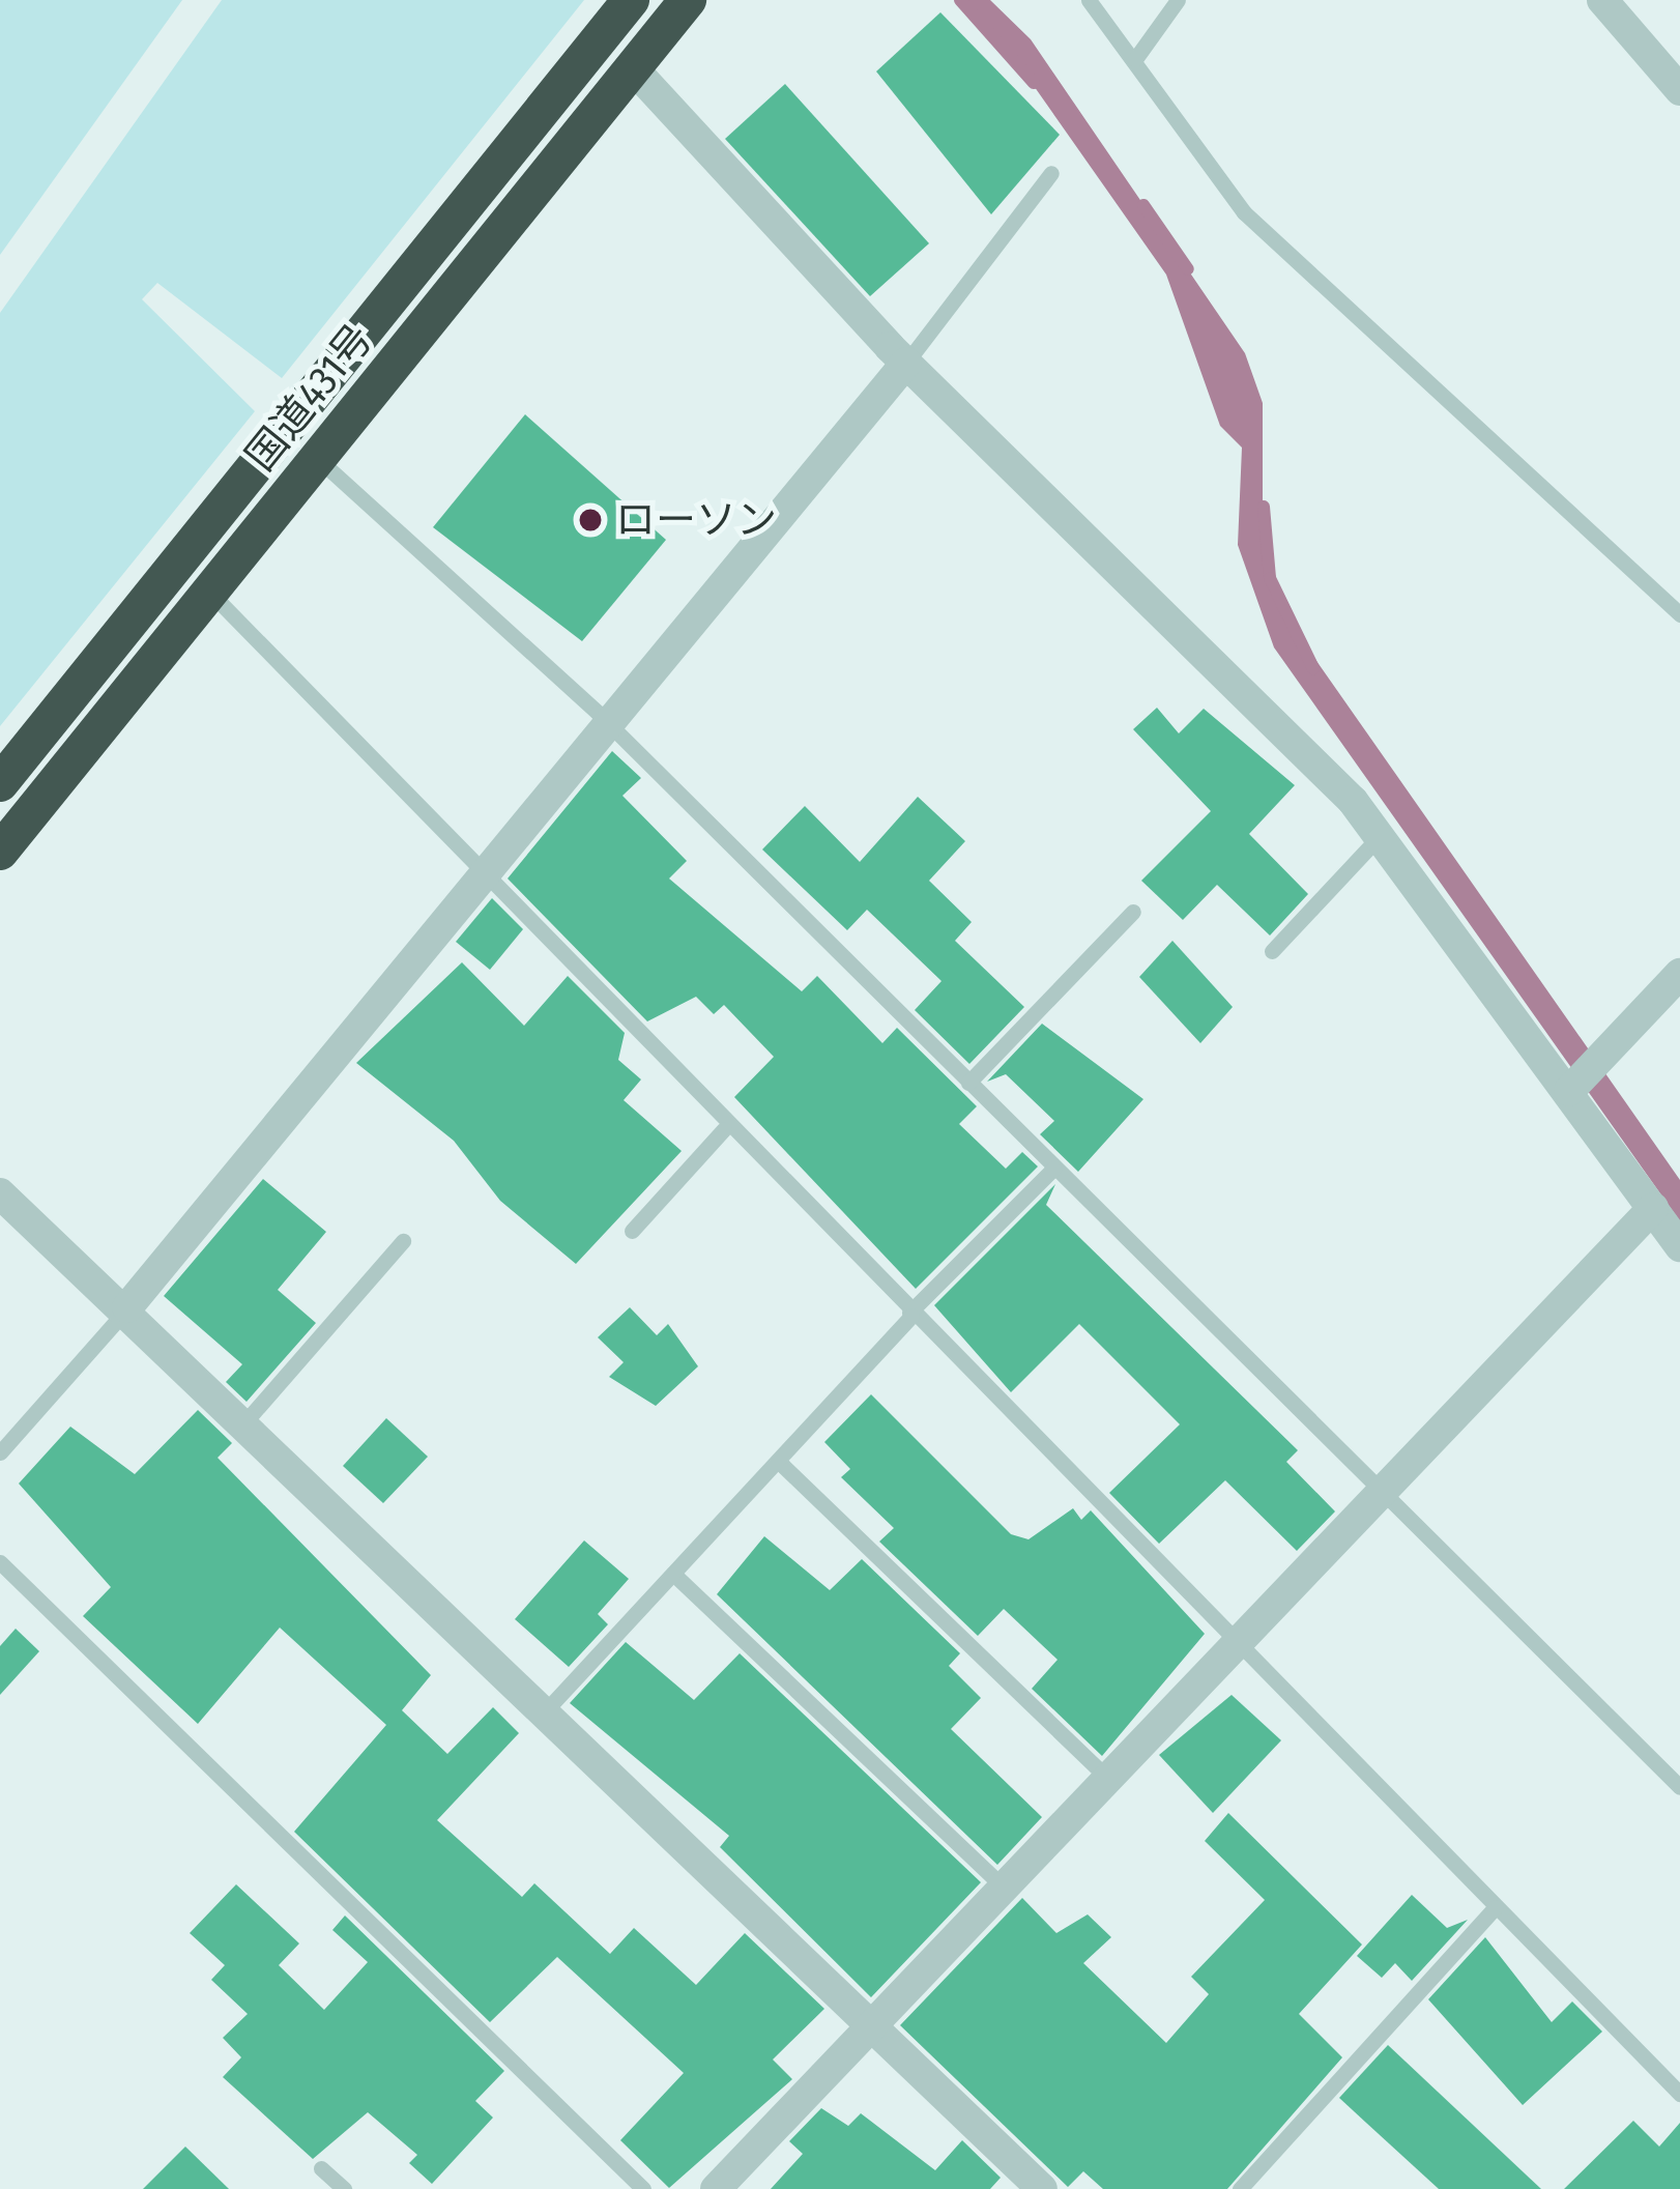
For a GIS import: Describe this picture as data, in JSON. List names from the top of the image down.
{
  "streets": {
    "highway": ["国道431号"]
  },
  "places": ["ローソン"]
}
